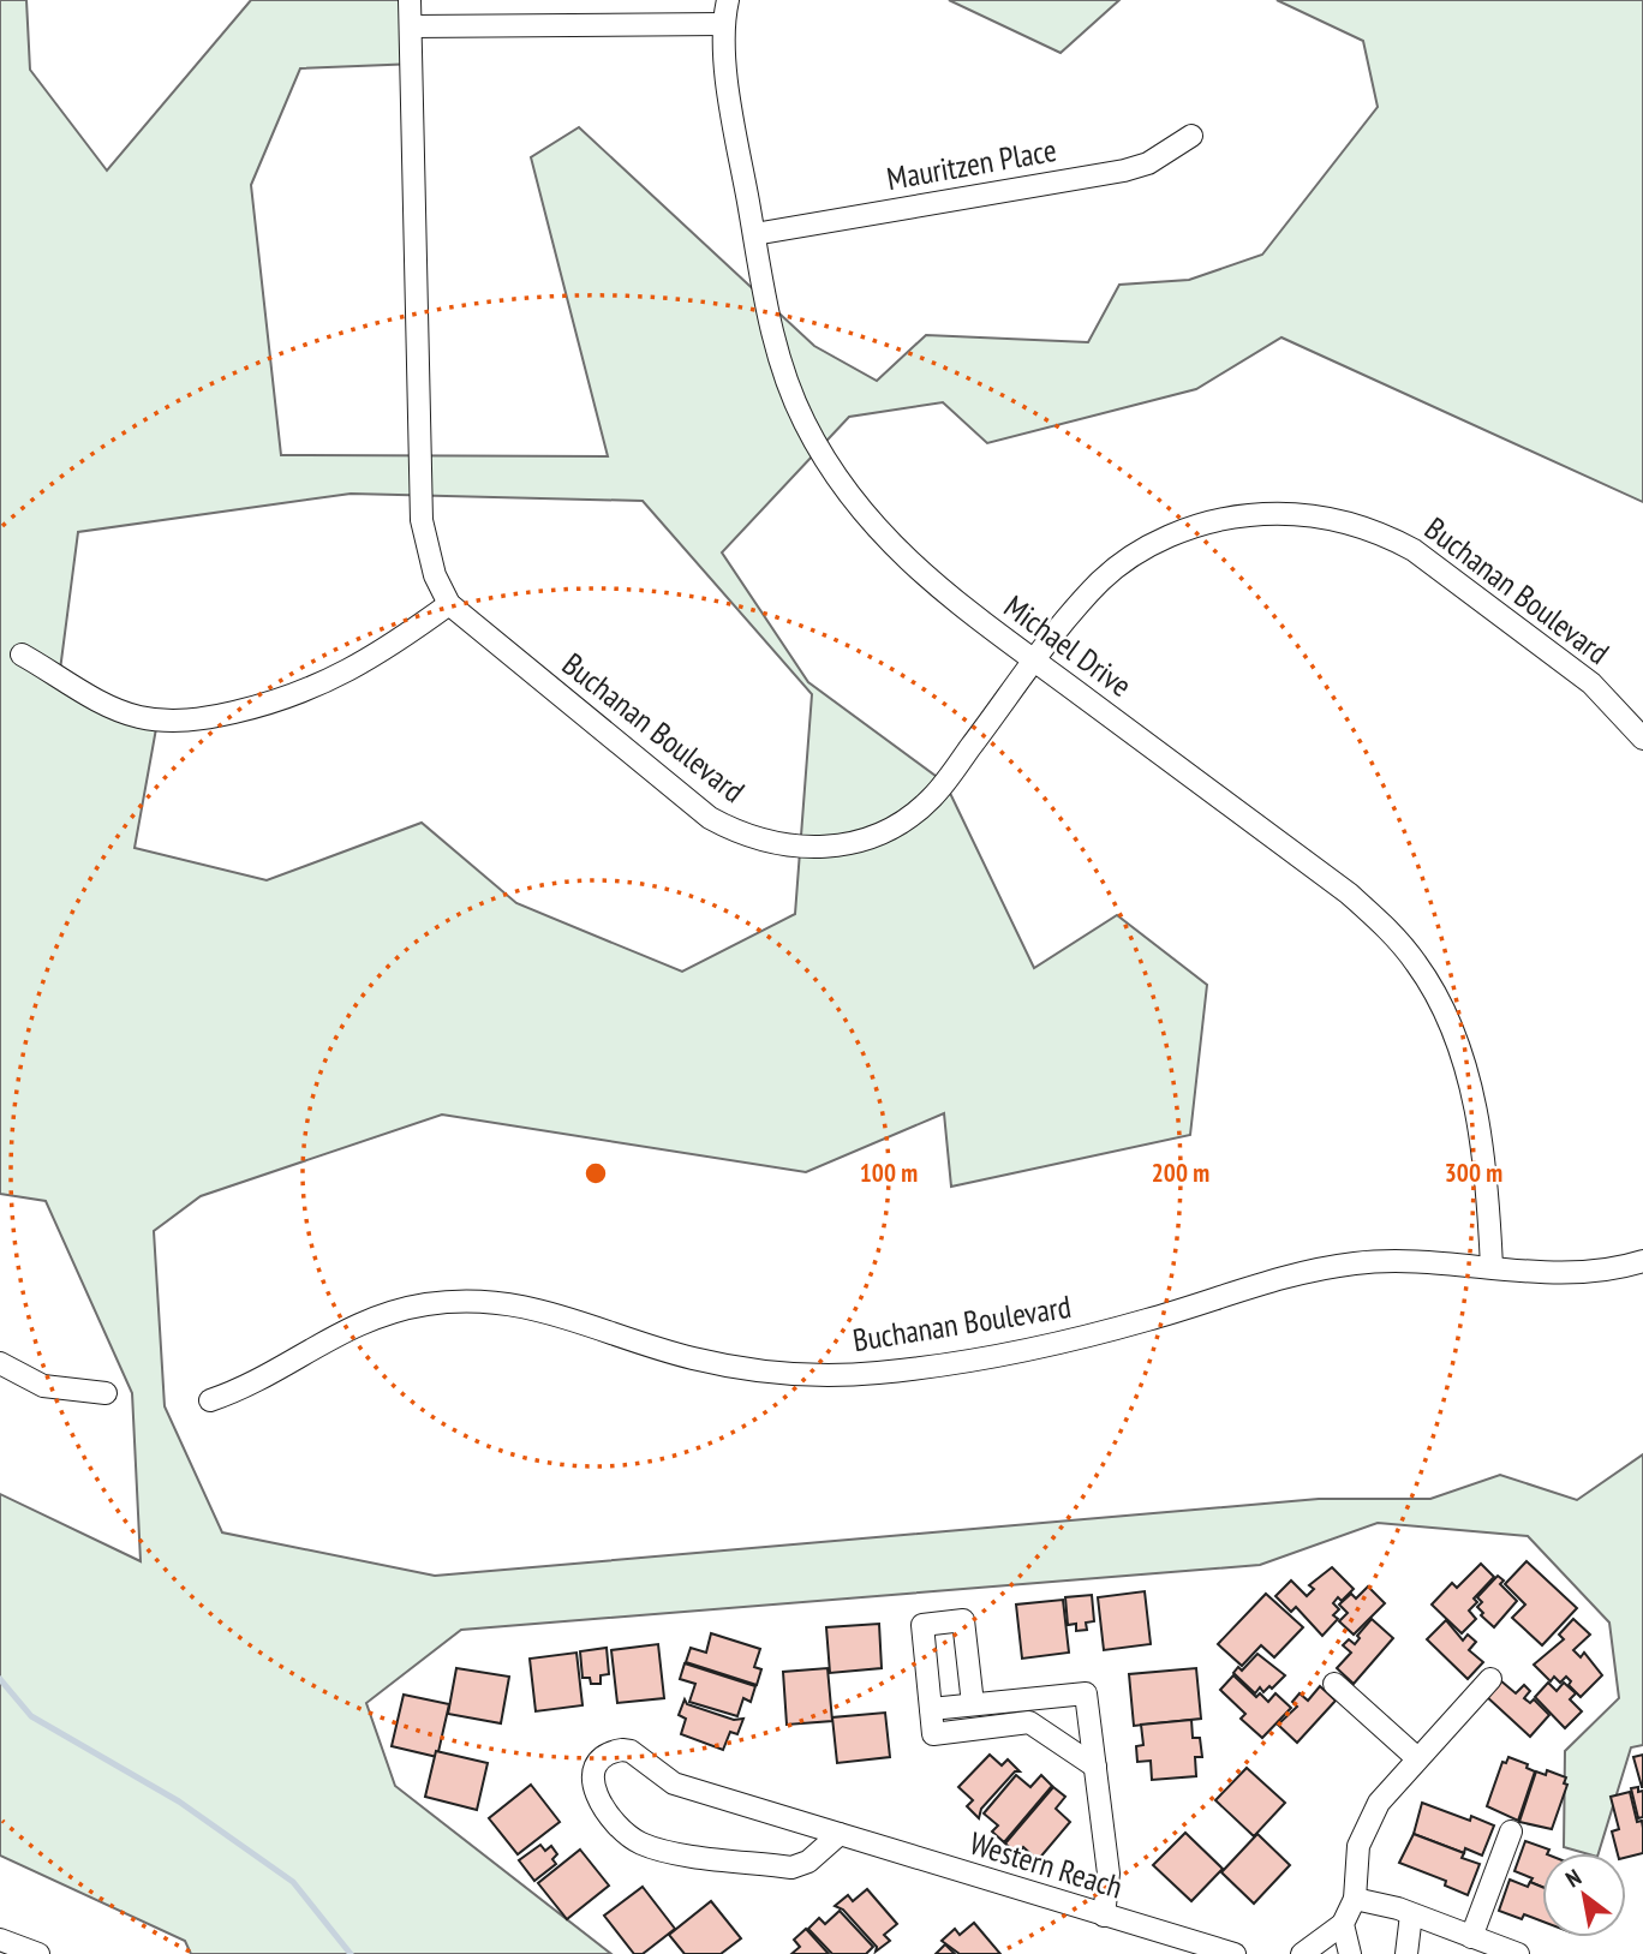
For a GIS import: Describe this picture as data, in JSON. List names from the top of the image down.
{
  "streets": {
    "street": [
      "Mauritzen Place",
      "Buchanan Boulevard",
      "Michael Drive",
      "Western Reach"
    ]
  },
  "crossings": [
    ["Mauritzen Place", "Michael Drive"],
    ["Buchanan Boulevard", "Michael Drive"]
  ],
  "north": "top left",
  "rings": ["100 m", "200 m", "300 m"]
}
